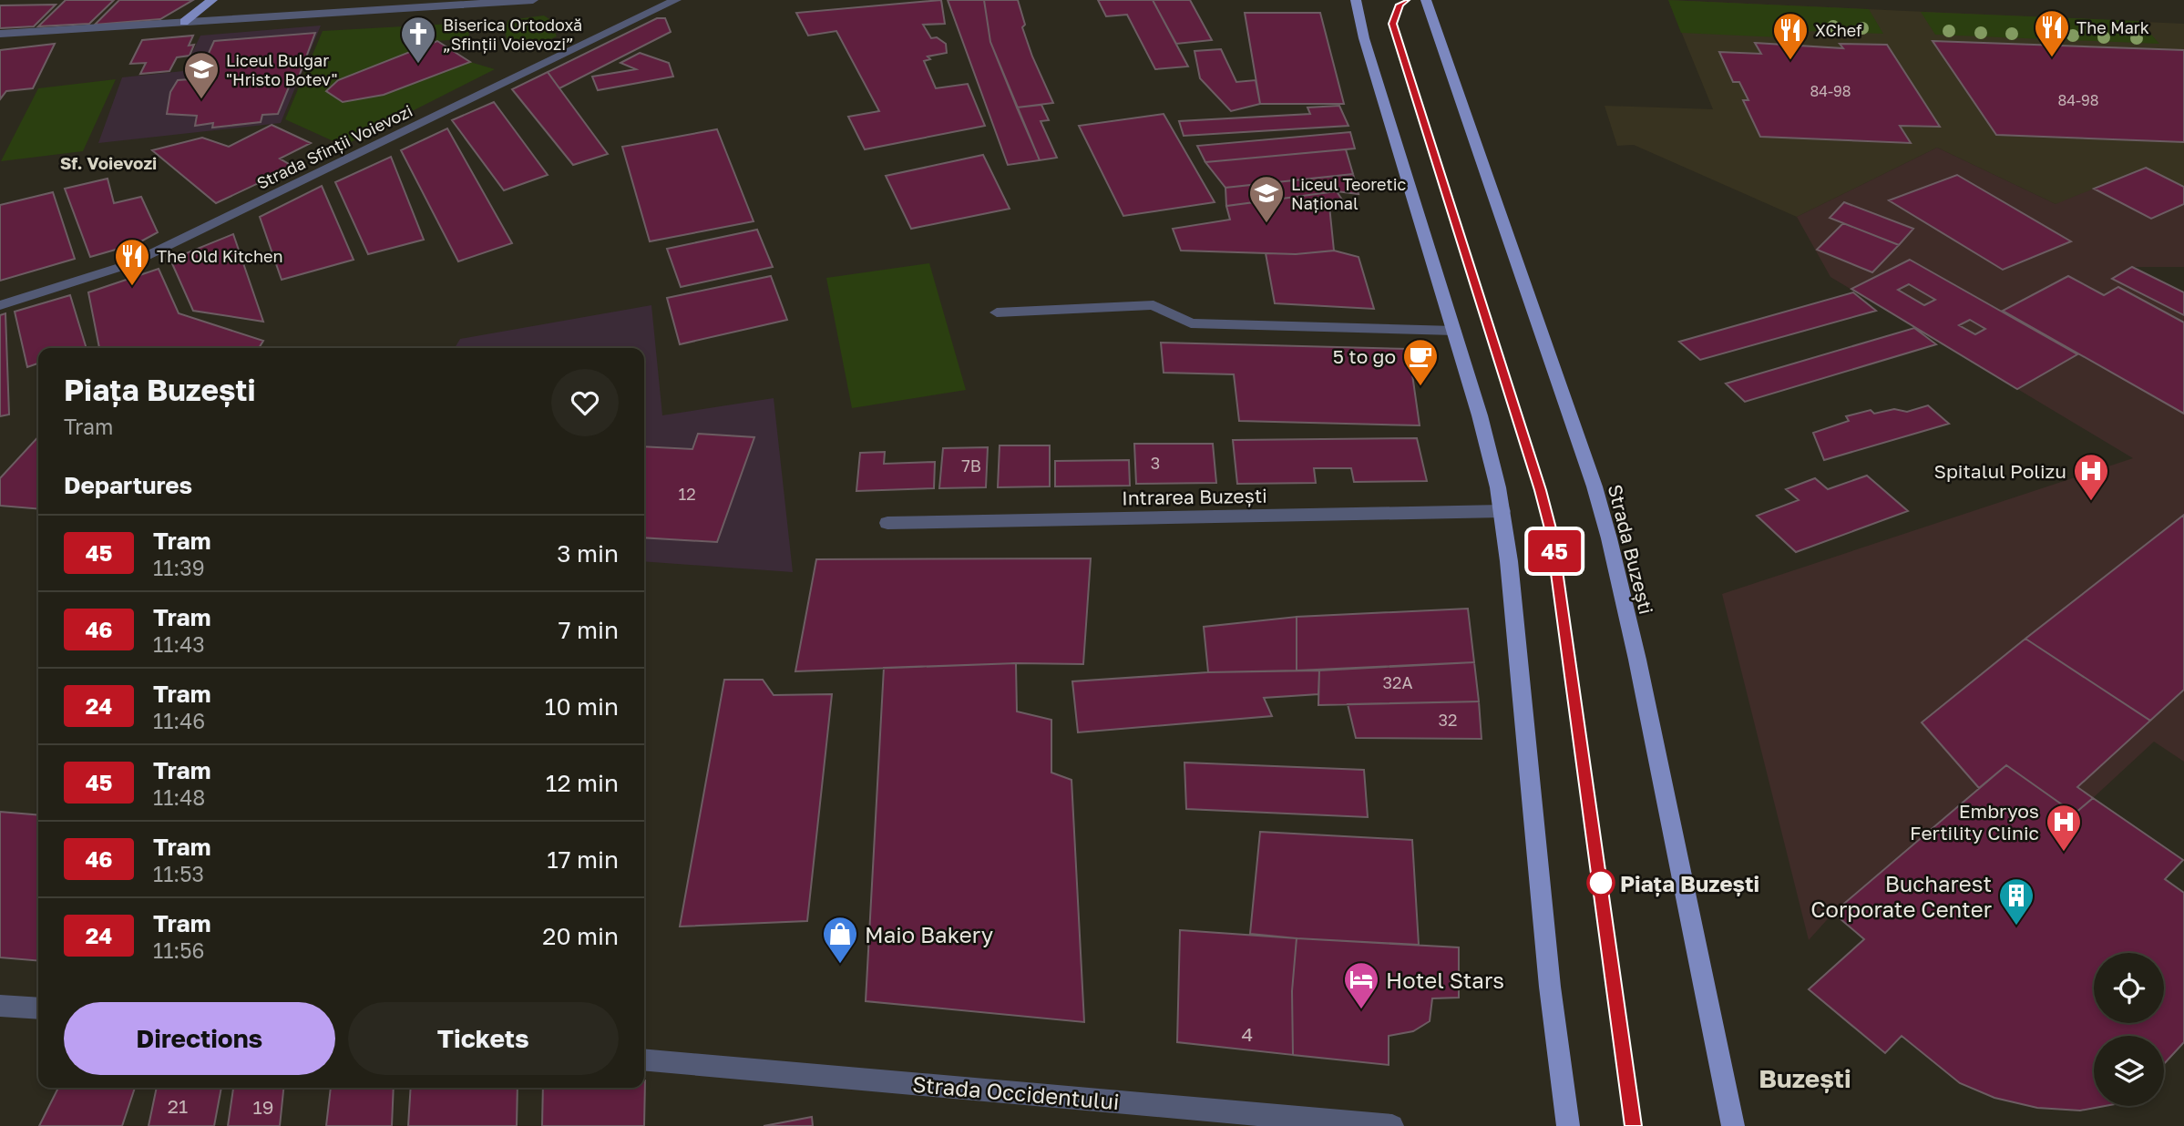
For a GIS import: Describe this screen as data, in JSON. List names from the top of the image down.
{
  "streets": {
    "main road": ["Strada Buzești"],
    "street": ["Strada Sfinții Voievozi", "Intrarea Buzești", "Strada Occidentului"]
  },
  "districts": ["Sf. Voievozi", "Buzești"],
  "places": {
    "restaurant": ["The Mark", "XChef", "The Old Kitchen"],
    "church": ["Biserica Ortodoxă „Sfinții Voievozi”"],
    "school or university": ["Liceul Bulgar \"Hristo Botev\"", "Liceul Teoretic Național"],
    "cafe": ["5 to go"],
    "hospital": ["Spitalul Polizu", "Embryos Fertility Clinic"],
    "other": ["Piața Buzești"],
    "building": ["Bucharest Corporate Center"],
    "shop": ["Maio Bakery"],
    "hotel": ["Hotel Stars"]
  },
  "lines": ["tram line 45"],
  "house_numbers": [
    "84-98",
    "84-98",
    "3",
    "7B",
    "12",
    "32A",
    "32",
    "4",
    "21",
    "19"
  ],
  "page": {
    "on_map": "45",
    "heading": [
      ["Piața Buzești", "Tram"],
      "Departures"
    ],
    "list": [
      {
        "mark": "45",
        "name": "Tram",
        "note": "11:39",
        "value": "3 min"
      },
      {
        "mark": "46",
        "name": "Tram",
        "note": "11:43",
        "value": "7 min"
      },
      {
        "mark": "24",
        "name": "Tram",
        "note": "11:46",
        "value": "10 min"
      },
      {
        "mark": "45",
        "name": "Tram",
        "note": "11:48",
        "value": "12 min"
      },
      {
        "mark": "46",
        "name": "Tram",
        "note": "11:53",
        "value": "17 min"
      },
      {
        "mark": "24",
        "name": "Tram",
        "note": "11:56",
        "value": "20 min"
      }
    ],
    "buttons": ["Directions", "Tickets"]
  }
}
